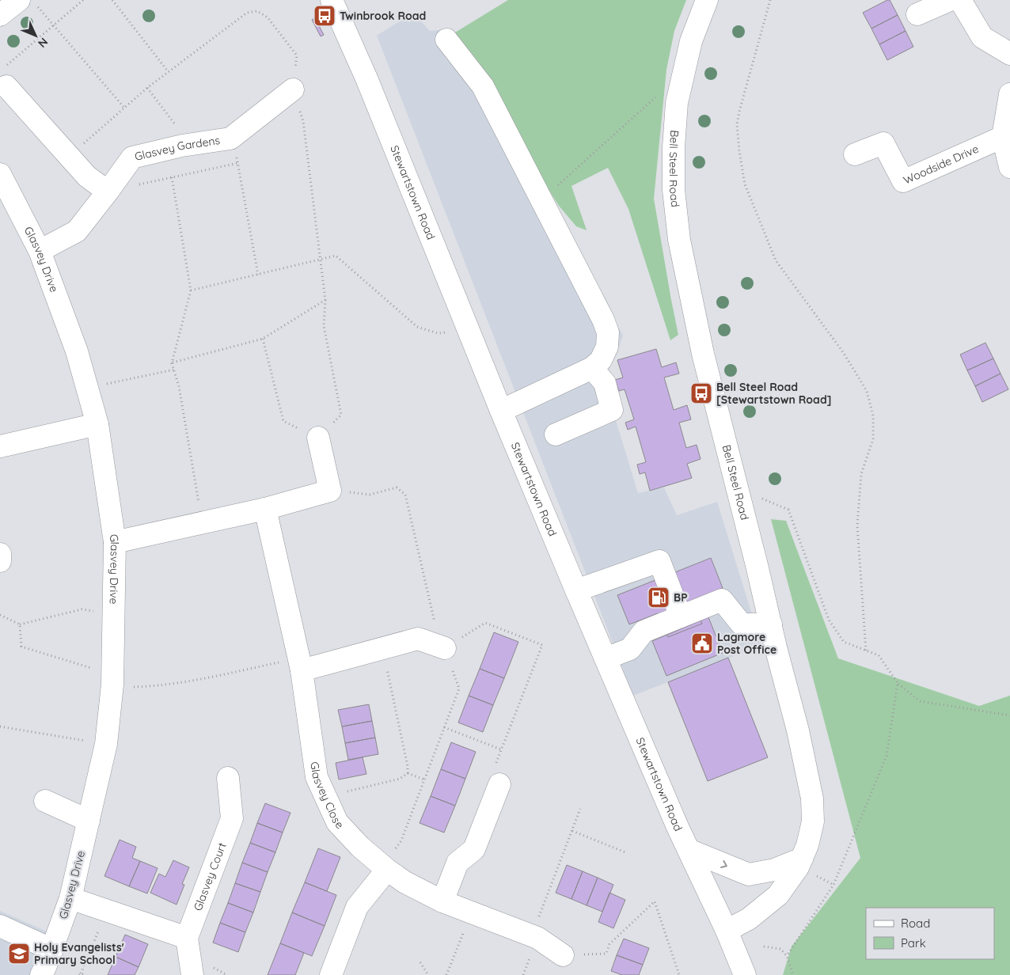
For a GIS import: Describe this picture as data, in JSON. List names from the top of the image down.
{
  "streets": {
    "street": [
      "Glasvey Gardens",
      "Woodside Drive",
      "Bell Steel Road",
      "Stewartstown Road",
      "Glasvey Drive",
      "Glasvey Close",
      "Glasvey Court"
    ]
  },
  "crossings": [
    ["Glasvey Gardens", "Glasvey Drive"],
    ["Bell Steel Road", "Stewartstown Road"]
  ],
  "places": {
    "bus stop": ["Twinbrook Road", "Bell Steel Road [Stewartstown Road]"],
    "fuel station": ["BP"],
    "public building": ["Lagmore Post Office"],
    "school or university": ["Holy Evangelists' Primary School"]
  },
  "legend": ["Road", "Park"],
  "north": "bottom right"
}
